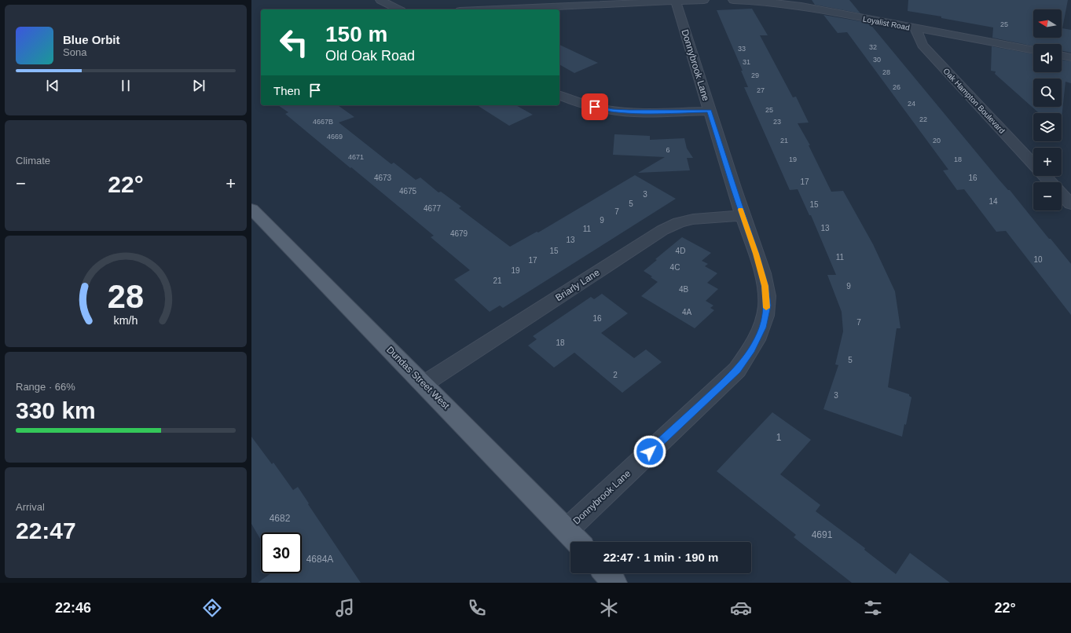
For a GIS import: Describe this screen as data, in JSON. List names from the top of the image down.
{
  "streets": {
    "main road": ["Dundas Street West"],
    "street": [
      "Loyalist Road",
      "Donnybrook Lane",
      "Oak Hampton Boulevard",
      "Briarly Lane"
    ]
  },
  "crossings": [
    ["Loyalist Road", "Oak Hampton Boulevard"],
    ["Donnybrook Lane", "Briarly Lane"],
    ["Donnybrook Lane", "Dundas Street West"],
    ["Briarly Lane", "Dundas Street West"]
  ],
  "house_numbers": [
    "25",
    "32",
    "33",
    "30",
    "31",
    "28",
    "29",
    "26",
    "27",
    "24",
    "25",
    "22",
    "4667B",
    "23",
    "4669",
    "21",
    "20",
    "6",
    "4671",
    "19",
    "18",
    "4673",
    "16",
    "17",
    "4675",
    "3",
    "14",
    "5",
    "15",
    "4677",
    "7",
    "9",
    "13",
    "11",
    "4679",
    "13",
    "15",
    "4D",
    "11",
    "10",
    "17",
    "4C",
    "19",
    "21",
    "9",
    "4B",
    "4A",
    "16",
    "7",
    "18",
    "5",
    "2",
    "3",
    "1",
    "4682",
    "4691",
    "4684A"
  ],
  "north": "left",
  "page": {
    "map_buttons": ["+", "−"],
    "turn": ["150 m", "Old Oak Road"],
    "song": ["Blue Orbit", "Sona"],
    "then": "Then",
    "tile": [
      "Climate",
      ["Range · 66%", "330 km"],
      ["Arrival", "22:47"]
    ],
    "heat": ["−", "22°", "+"],
    "limit": "30",
    "trip": "22:47 · 1 min · 190 m",
    "tabs": ["22:46", "22°"],
    "gauge": ["28", "km/h"]
  }
}
